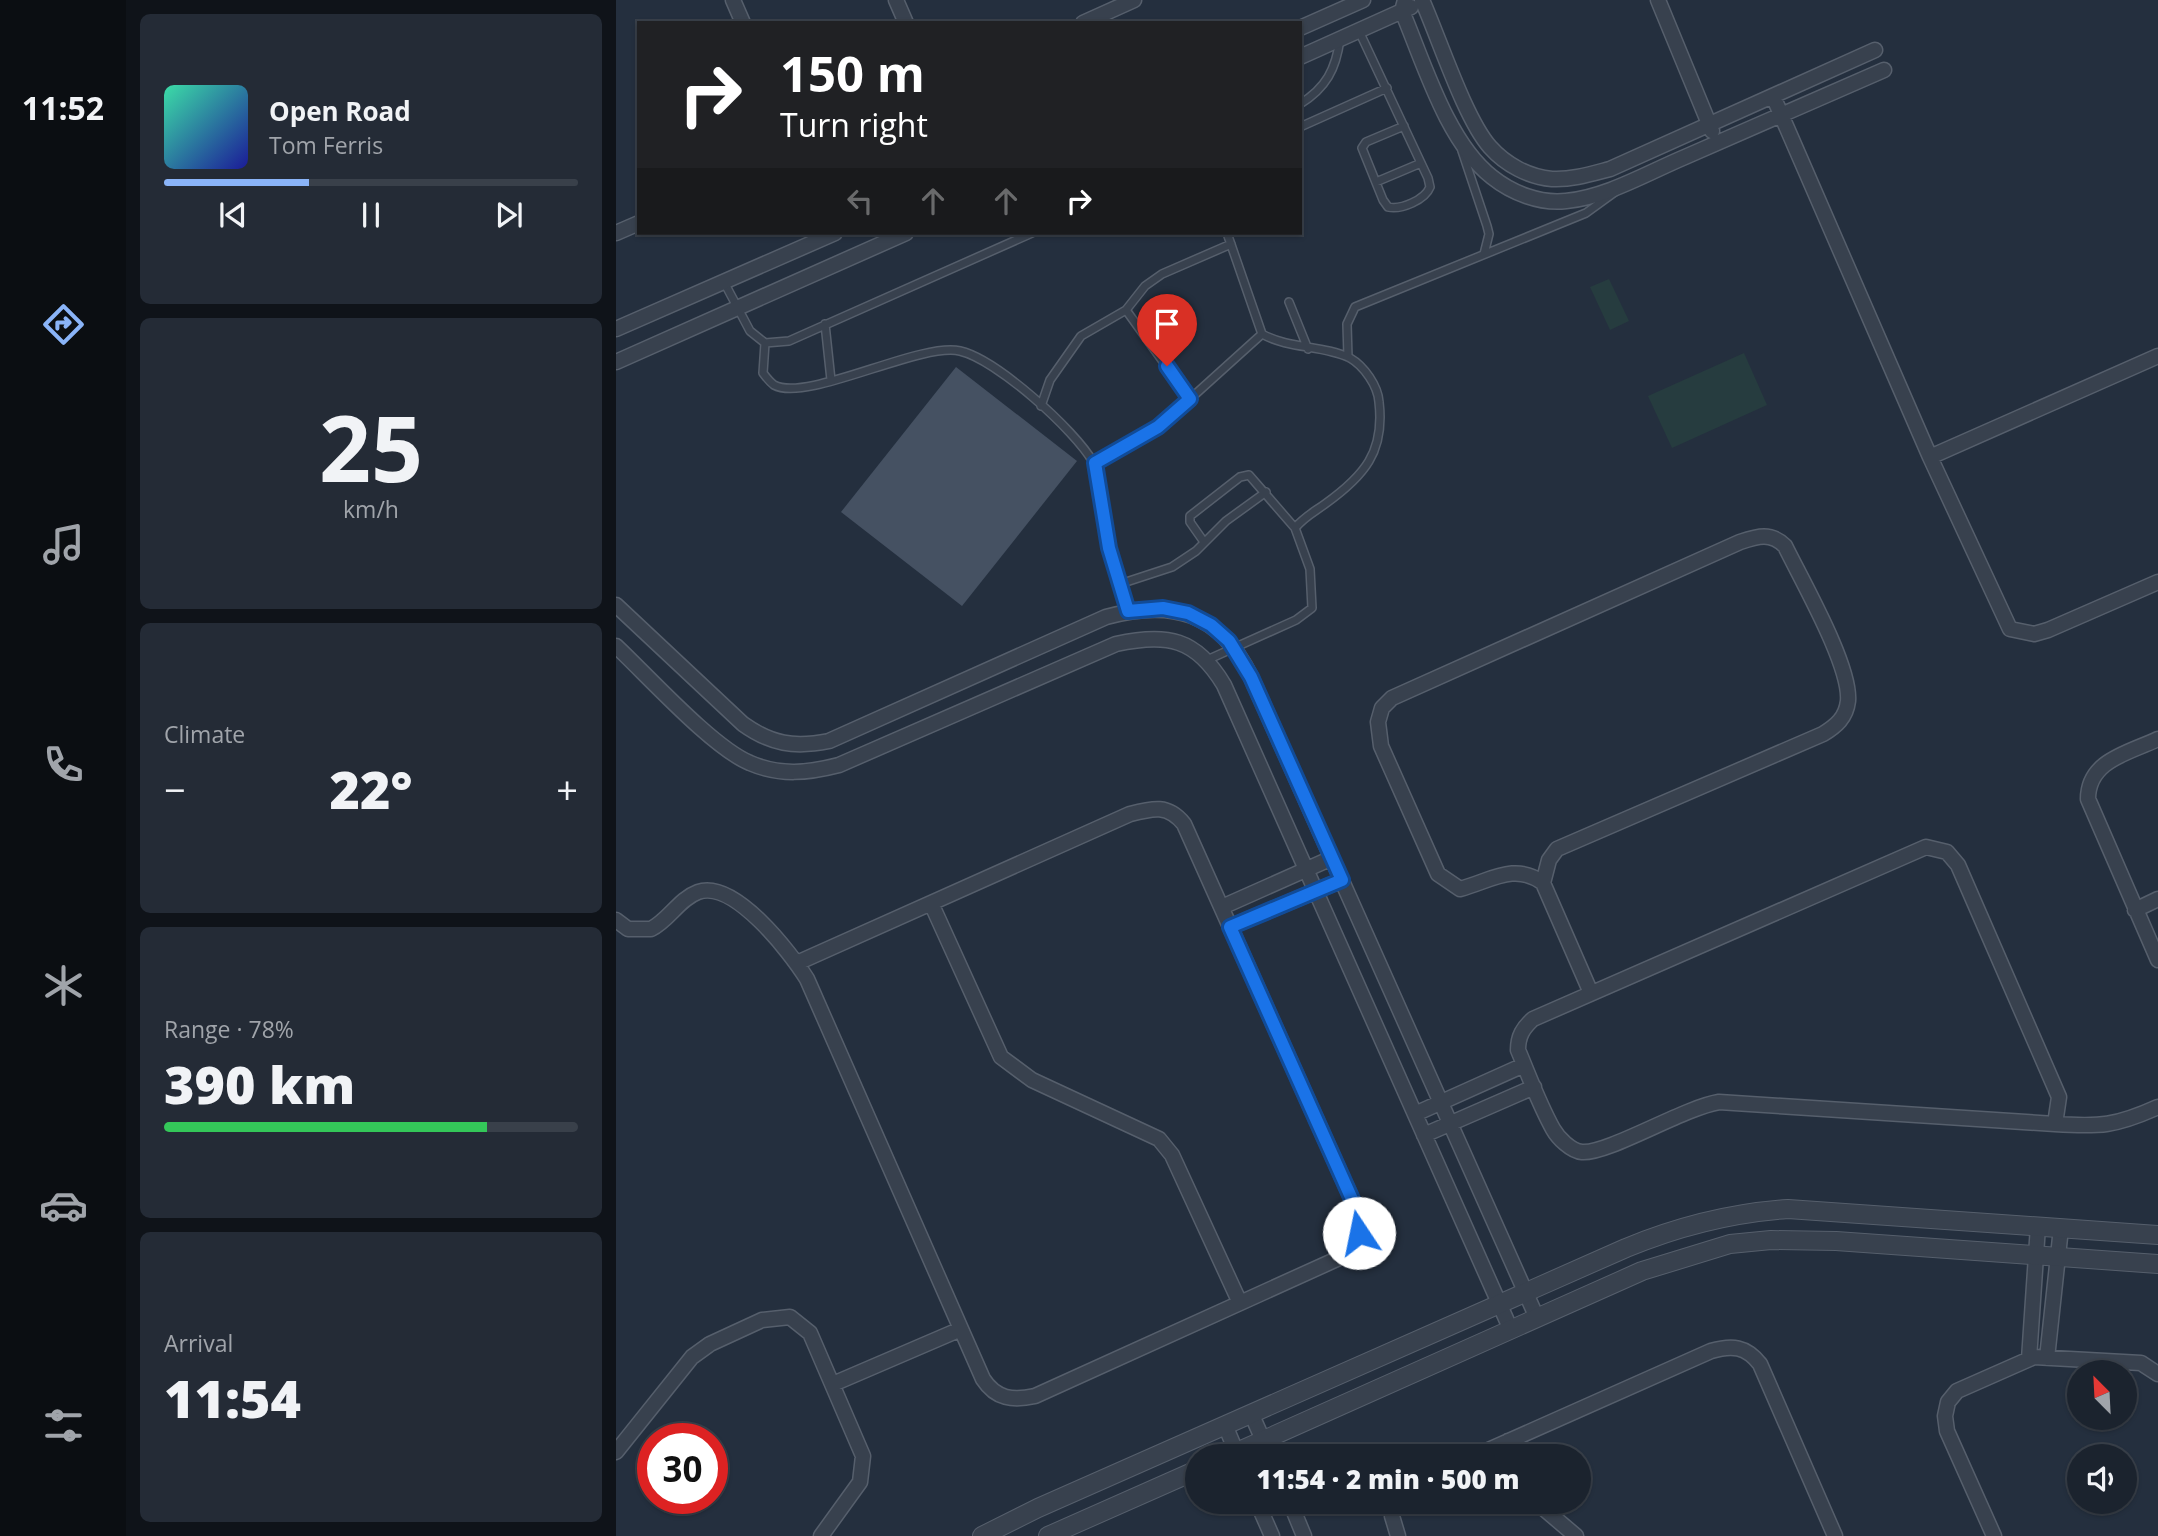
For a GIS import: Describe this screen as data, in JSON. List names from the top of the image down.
{
  "north": "top left",
  "page": {
    "tabs": "11:52",
    "turn": ["150 m", "Turn right"],
    "song": ["Open Road", "Tom Ferris"],
    "tile": [
      ["25", "km/h"],
      "Climate",
      ["Range · 78%", "390 km"],
      ["Arrival", "11:54"]
    ],
    "heat": ["−", "22°", "+"],
    "limit": "30",
    "trip": "11:54 · 2 min · 500 m"
  }
}
